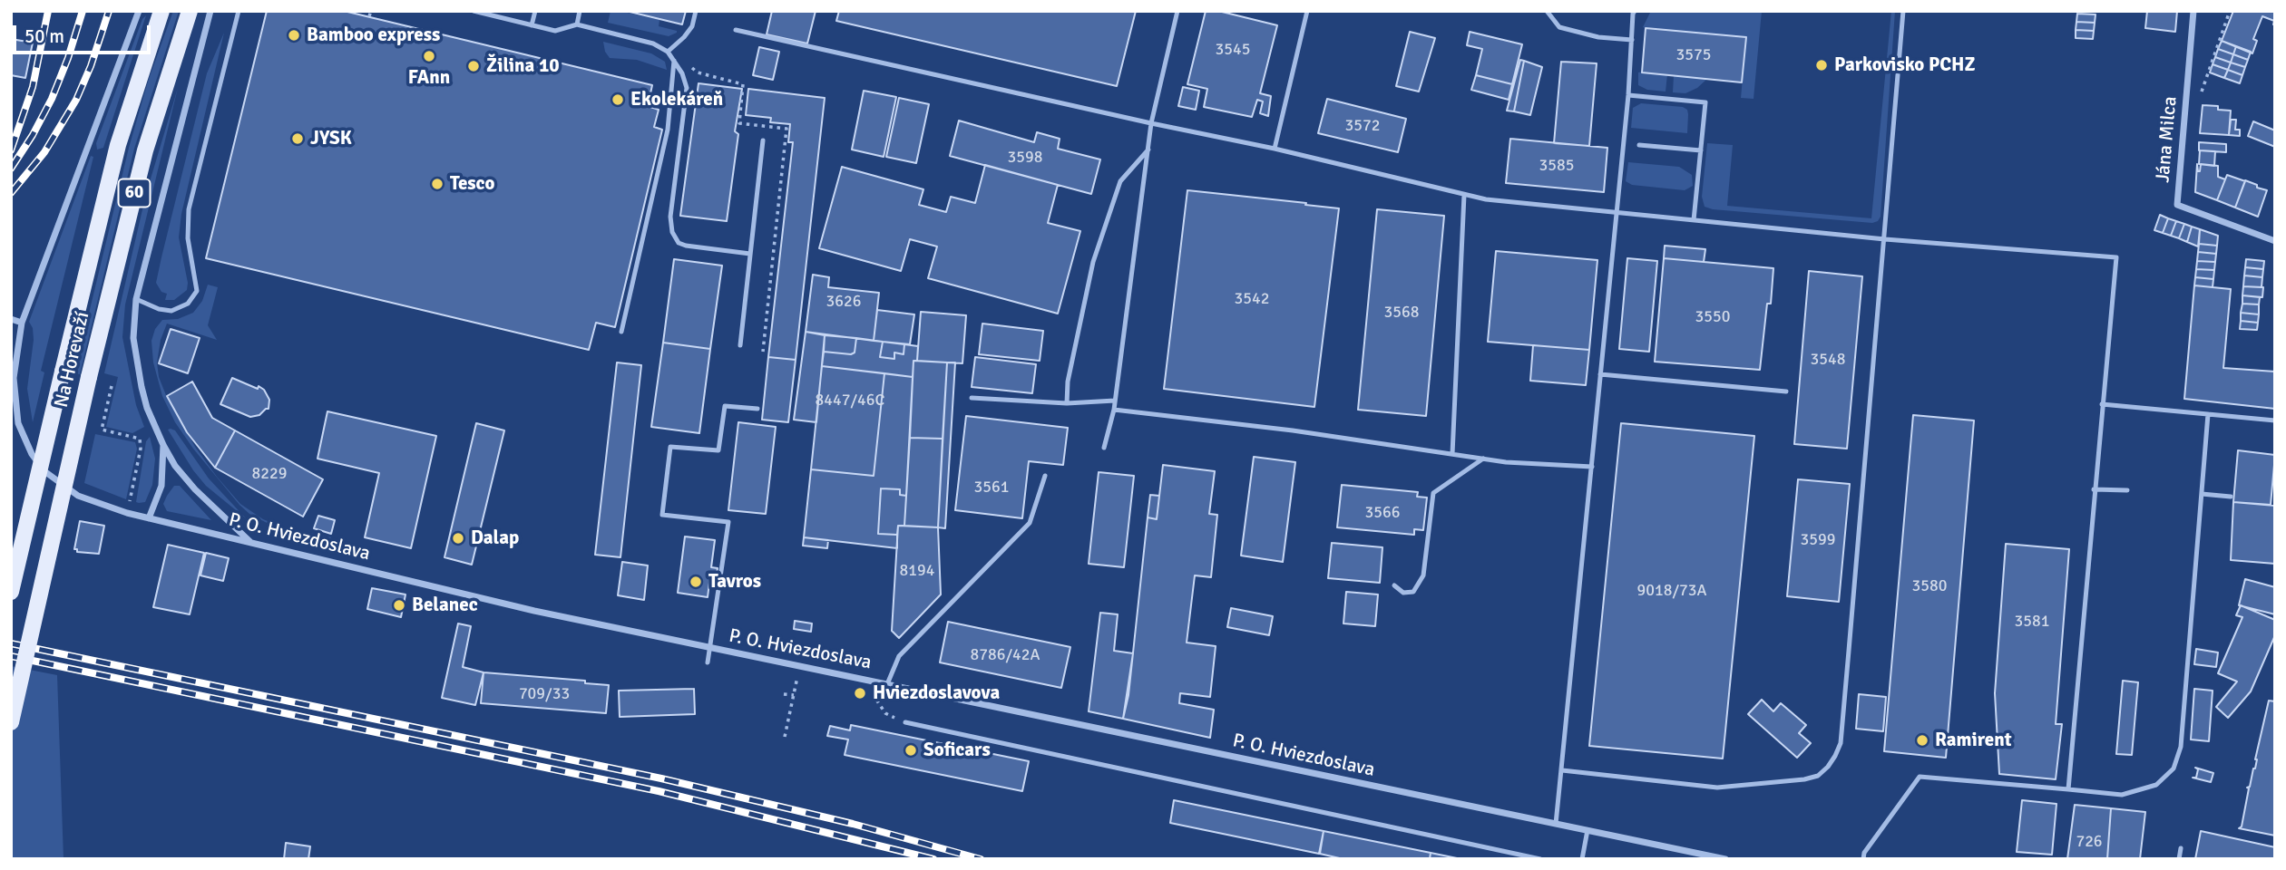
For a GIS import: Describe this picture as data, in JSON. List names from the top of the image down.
{
  "streets": {
    "main road": ["60", "Na Horevaží"],
    "street": ["Jána Milca", "P. O. Hviezdoslava"]
  },
  "places": [
    "Bamboo express",
    "FAnn",
    "Parkovisko PCHZ",
    "Žilina 10",
    "Ekolekáreň",
    "JYSK",
    "Tesco",
    "Dalap",
    "Tavros",
    "Belanec",
    "Hviezdoslavova",
    "Ramirent",
    "Soficars"
  ],
  "house_numbers": [
    "3545",
    "3575",
    "3572",
    "3598",
    "3585",
    "3542",
    "3626",
    "3568",
    "3550",
    "3548",
    "8447/46C",
    "8229",
    "3561",
    "3566",
    "3599",
    "8194",
    "3580",
    "9018/73A",
    "3581",
    "8786/42A",
    "709/33",
    "726"
  ],
  "scale_bar": "50 m"
}
